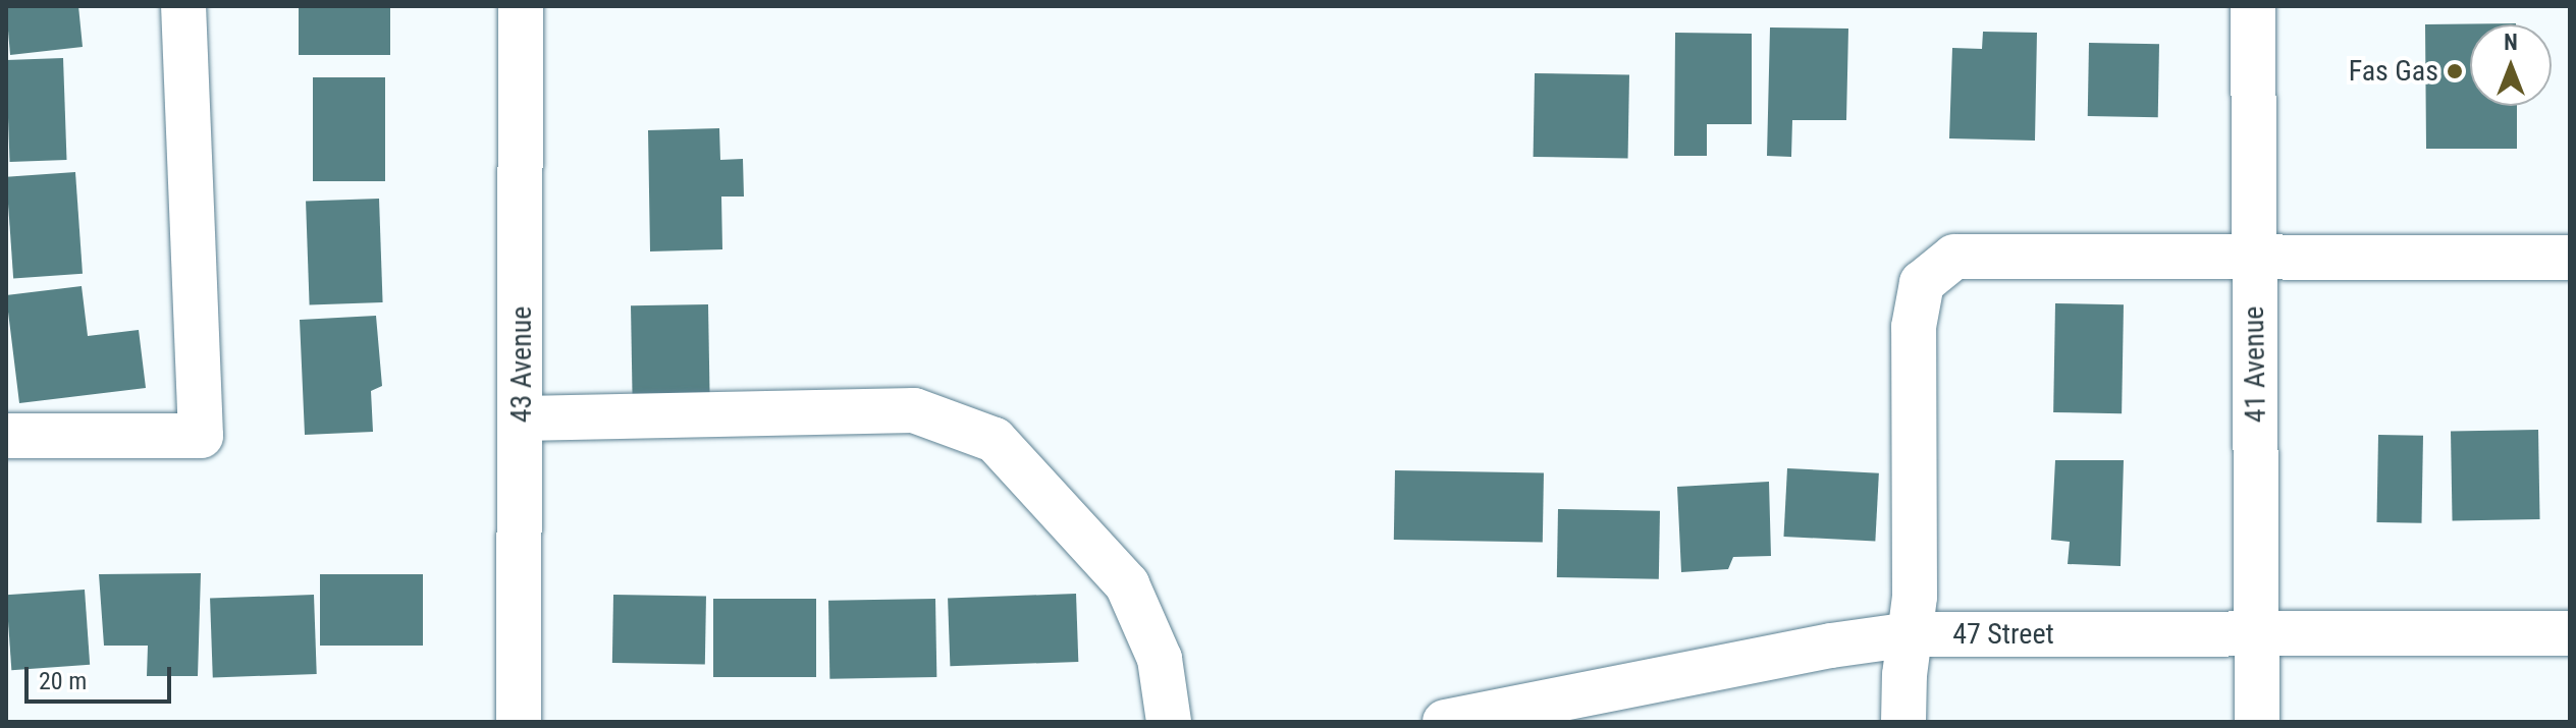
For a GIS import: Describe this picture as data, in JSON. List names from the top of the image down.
{
  "streets": {
    "street": ["43 Avenue", "41 Avenue", "47 Street"]
  },
  "crossings": [
    ["41 Avenue", "47 Street"]
  ],
  "places": ["Fas Gas"],
  "scale_bar": "20 m",
  "north": "top"
}
